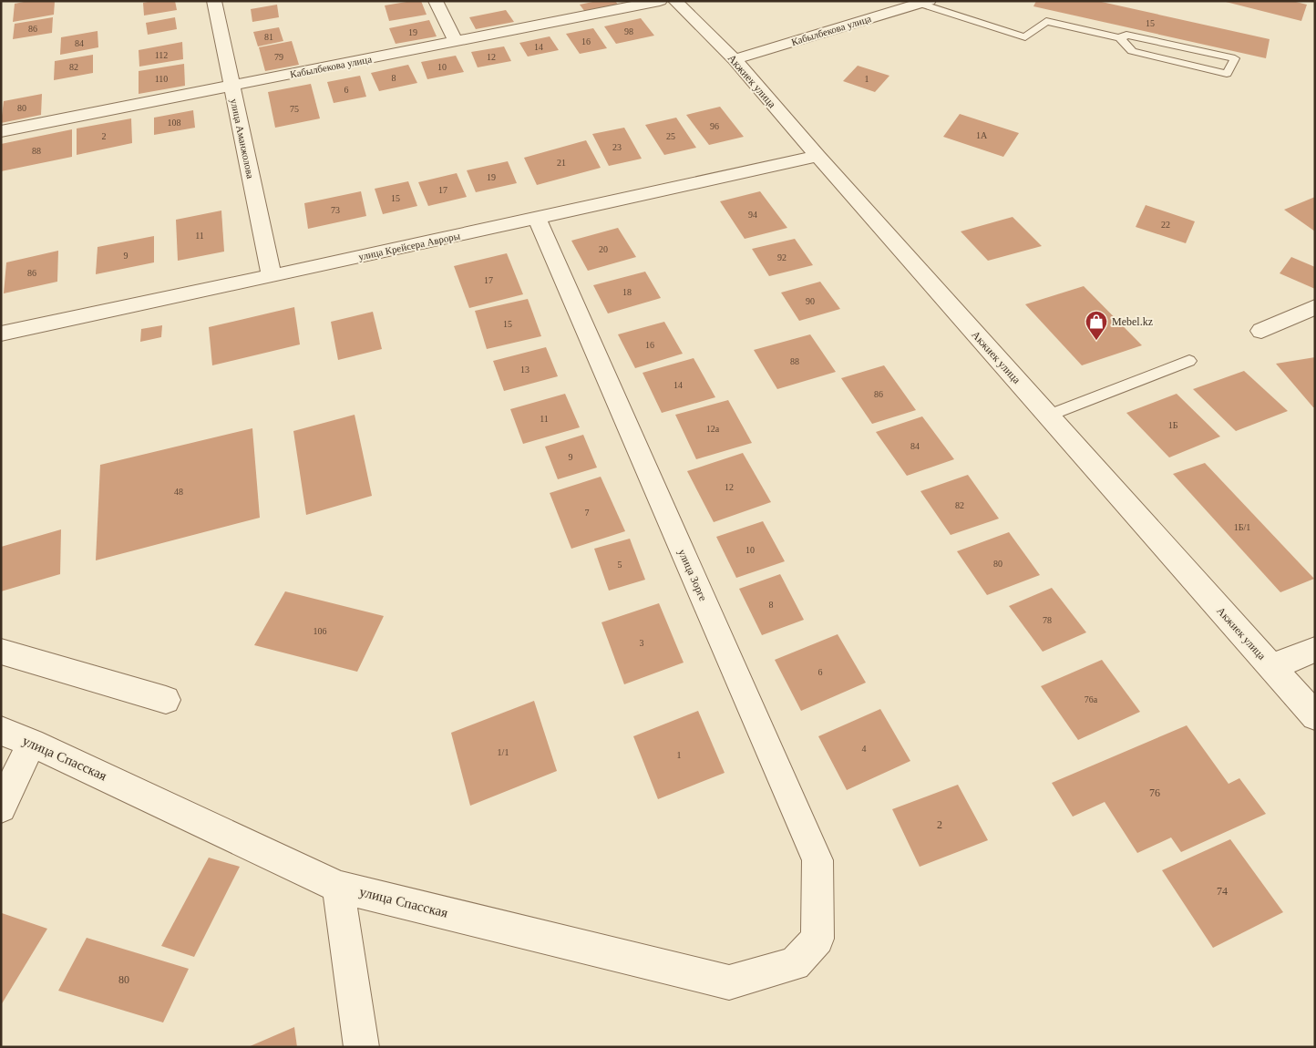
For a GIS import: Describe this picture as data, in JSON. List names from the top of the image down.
{
  "streets": {
    "street": [
      "Кабылбекова улица",
      "Акжиек улица",
      "улица Аманжолова",
      "улица Крейсера Авроры",
      "улица Зорге",
      "улица Спасская"
    ]
  },
  "crossings": [
    ["Кабылбекова улица", "Акжиек улица"],
    ["Кабылбекова улица", "улица Аманжолова"],
    ["Акжиек улица", "улица Крейсера Авроры"],
    ["улица Аманжолова", "улица Крейсера Авроры"],
    ["улица Крейсера Авроры", "улица Зорге"],
    ["улица Зорге", "улица Спасская"]
  ],
  "places": {
    "shop": ["Mebel.kz"]
  },
  "house_numbers": [
    "15",
    "86",
    "98",
    "19",
    "81",
    "16",
    "84",
    "14",
    "112",
    "79",
    "12",
    "82",
    "10",
    "8",
    "110",
    "1",
    "6",
    "80",
    "75",
    "108",
    "96",
    "1А",
    "2",
    "25",
    "23",
    "88",
    "21",
    "19",
    "17",
    "15",
    "73",
    "94",
    "22",
    "11",
    "20",
    "9",
    "92",
    "86",
    "17",
    "18",
    "90",
    "15",
    "16",
    "88",
    "13",
    "14",
    "86",
    "11",
    "1Б",
    "12а",
    "84",
    "9",
    "12",
    "48",
    "82",
    "7",
    "1Б/1",
    "10",
    "80",
    "5",
    "8",
    "78",
    "106",
    "3",
    "6",
    "76а",
    "4",
    "1/1",
    "1",
    "76",
    "2",
    "74",
    "80"
  ]
}
